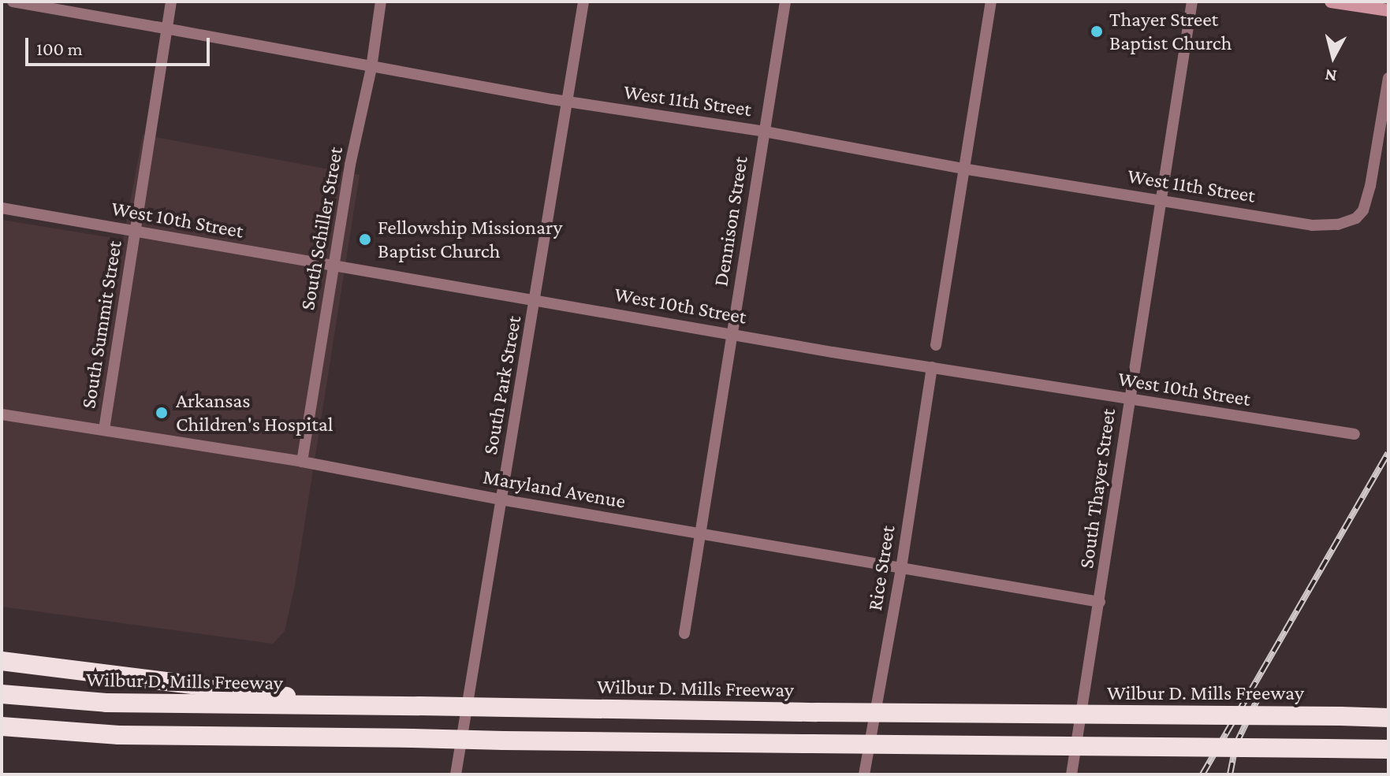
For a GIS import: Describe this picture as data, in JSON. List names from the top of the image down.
{
  "streets": {
    "highway": ["Wilbur D. Mills Freeway"],
    "street": [
      "West 11th Street",
      "West 10th Street",
      "Dennison Street",
      "South Schiller Street",
      "South Summit Street",
      "South Park Street",
      "South Thayer Street",
      "Maryland Avenue",
      "Rice Street"
    ]
  },
  "crossings": [
    ["West 11th Street", "Dennison Street"],
    ["West 11th Street", "South Schiller Street"],
    ["West 11th Street", "South Park Street"],
    ["West 11th Street", "South Thayer Street"],
    ["West 10th Street", "Dennison Street"],
    ["West 10th Street", "South Schiller Street"],
    ["West 10th Street", "South Summit Street"],
    ["West 10th Street", "South Park Street"],
    ["West 10th Street", "South Thayer Street"],
    ["West 10th Street", "Rice Street"],
    ["Dennison Street", "Maryland Avenue"],
    ["South Schiller Street", "Maryland Avenue"],
    ["South Summit Street", "Maryland Avenue"],
    ["South Park Street", "Maryland Avenue"],
    ["South Thayer Street", "Maryland Avenue"],
    ["Maryland Avenue", "Rice Street"]
  ],
  "places": ["Thayer Street Baptist Church", "Fellowship Missionary Baptist Church", "Arkansas Children's Hospital"],
  "scale_bar": "100 m",
  "north": "bottom"
}
